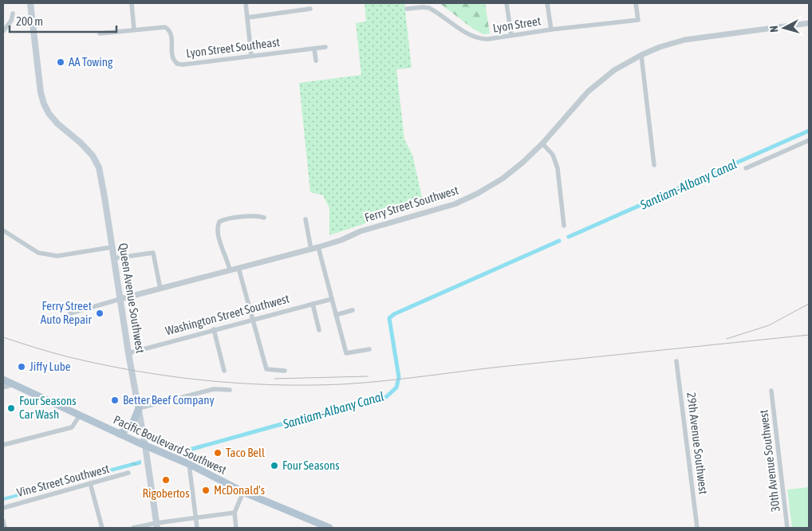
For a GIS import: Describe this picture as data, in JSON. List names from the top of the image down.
{
  "streets": {
    "main road": ["Queen Avenue Southwest", "Pacific Boulevard Southwest"],
    "street": [
      "Lyon Street",
      "Lyon Street Southeast",
      "Ferry Street Southwest",
      "Washington Street Southwest",
      "29th Avenue Southwest",
      "30th Avenue Southwest",
      "Vine Street Southwest"
    ]
  },
  "crossings": [
    ["Ferry Street Southwest", "Queen Avenue Southwest"],
    ["Queen Avenue Southwest", "Washington Street Southwest"],
    ["Queen Avenue Southwest", "Pacific Boulevard Southwest"]
  ],
  "water": ["Santiam-Albany Canal"],
  "places": [
    "AA Towing",
    "Ferry Street Auto Repair",
    "Jiffy Lube",
    "Better Beef Company",
    "Four Seasons Car Wash",
    "Taco Bell",
    "Four Seasons",
    "Rigobertos",
    "McDonald's"
  ],
  "scale_bar": "200 m",
  "north": "left"
}
